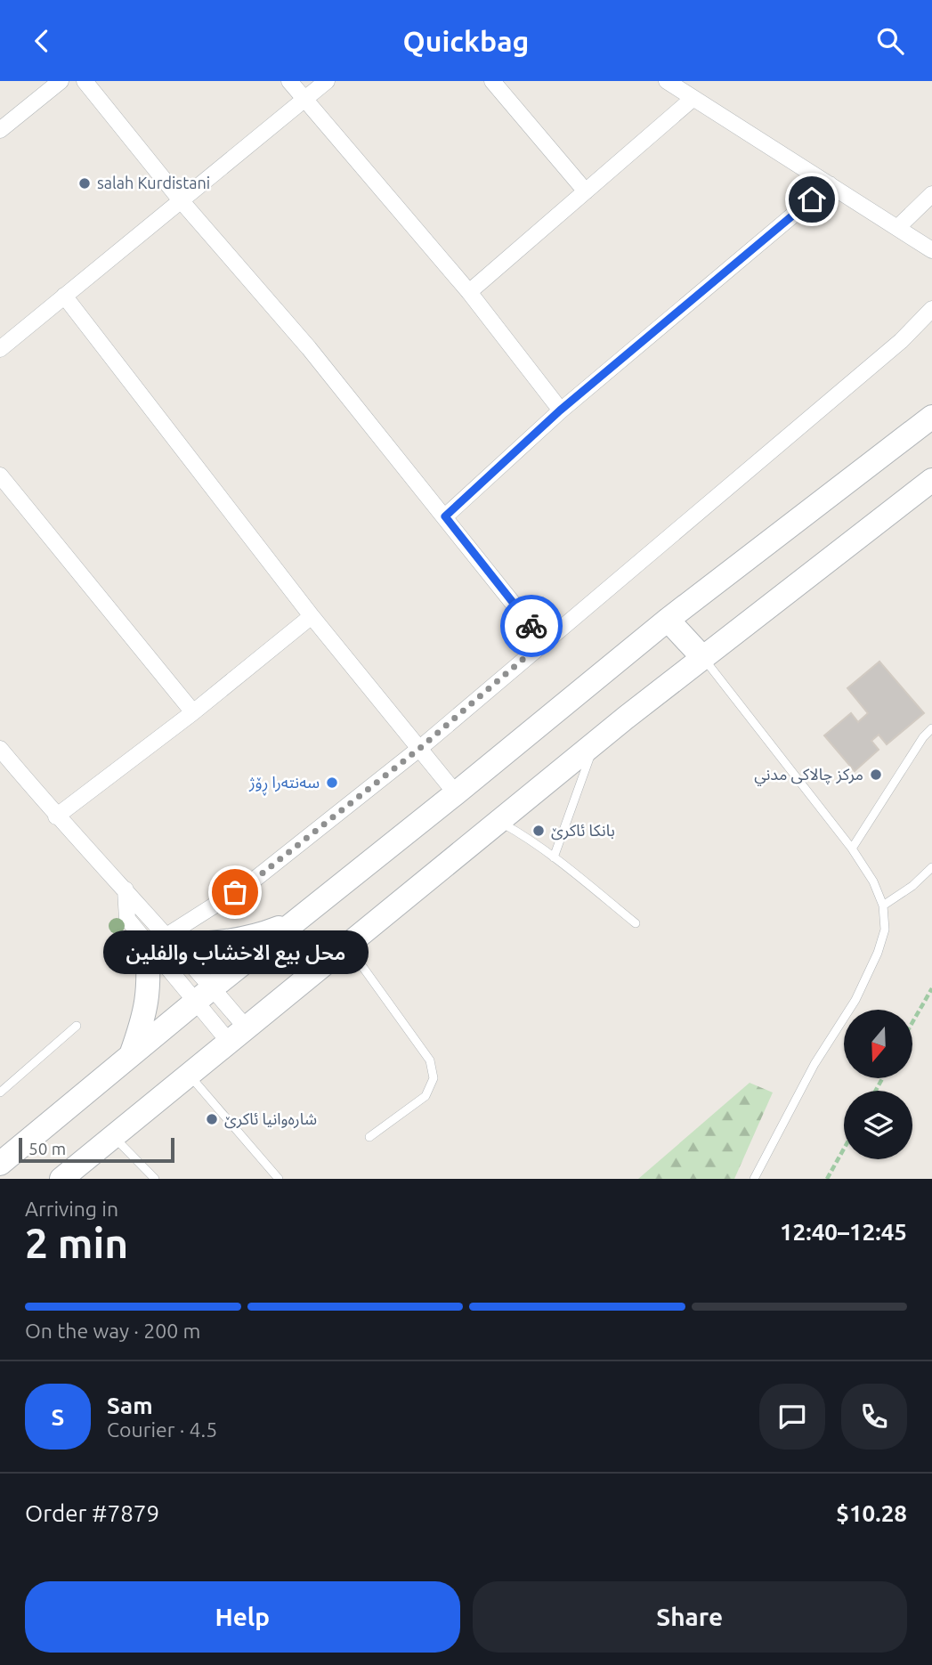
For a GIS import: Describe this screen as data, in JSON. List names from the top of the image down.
{
  "places": [
    "salah Kurdistani",
    "مركز چالاکى مدني",
    "سەنتەرا ڕۆژ",
    "بانکا ئاکرێ",
    "محل بيع الاخشاب والفلين",
    "شارەوانیا ئاکرێ"
  ],
  "scale_bar": "50 m",
  "north": "bottom",
  "page": {
    "header": "Quickbag",
    "bubble": "محل بيع الاخشاب والفلين",
    "scale": "50 m",
    "heading": ["2 min", "Arriving in", "12:40–12:45"],
    "panel": [
      "Sam",
      "Courier · 4.5",
      "Order #7879",
      "$10.28"
    ],
    "bar": "On the way · 200 m",
    "round": "S",
    "buttons": ["Help", "Share"]
  }
}
